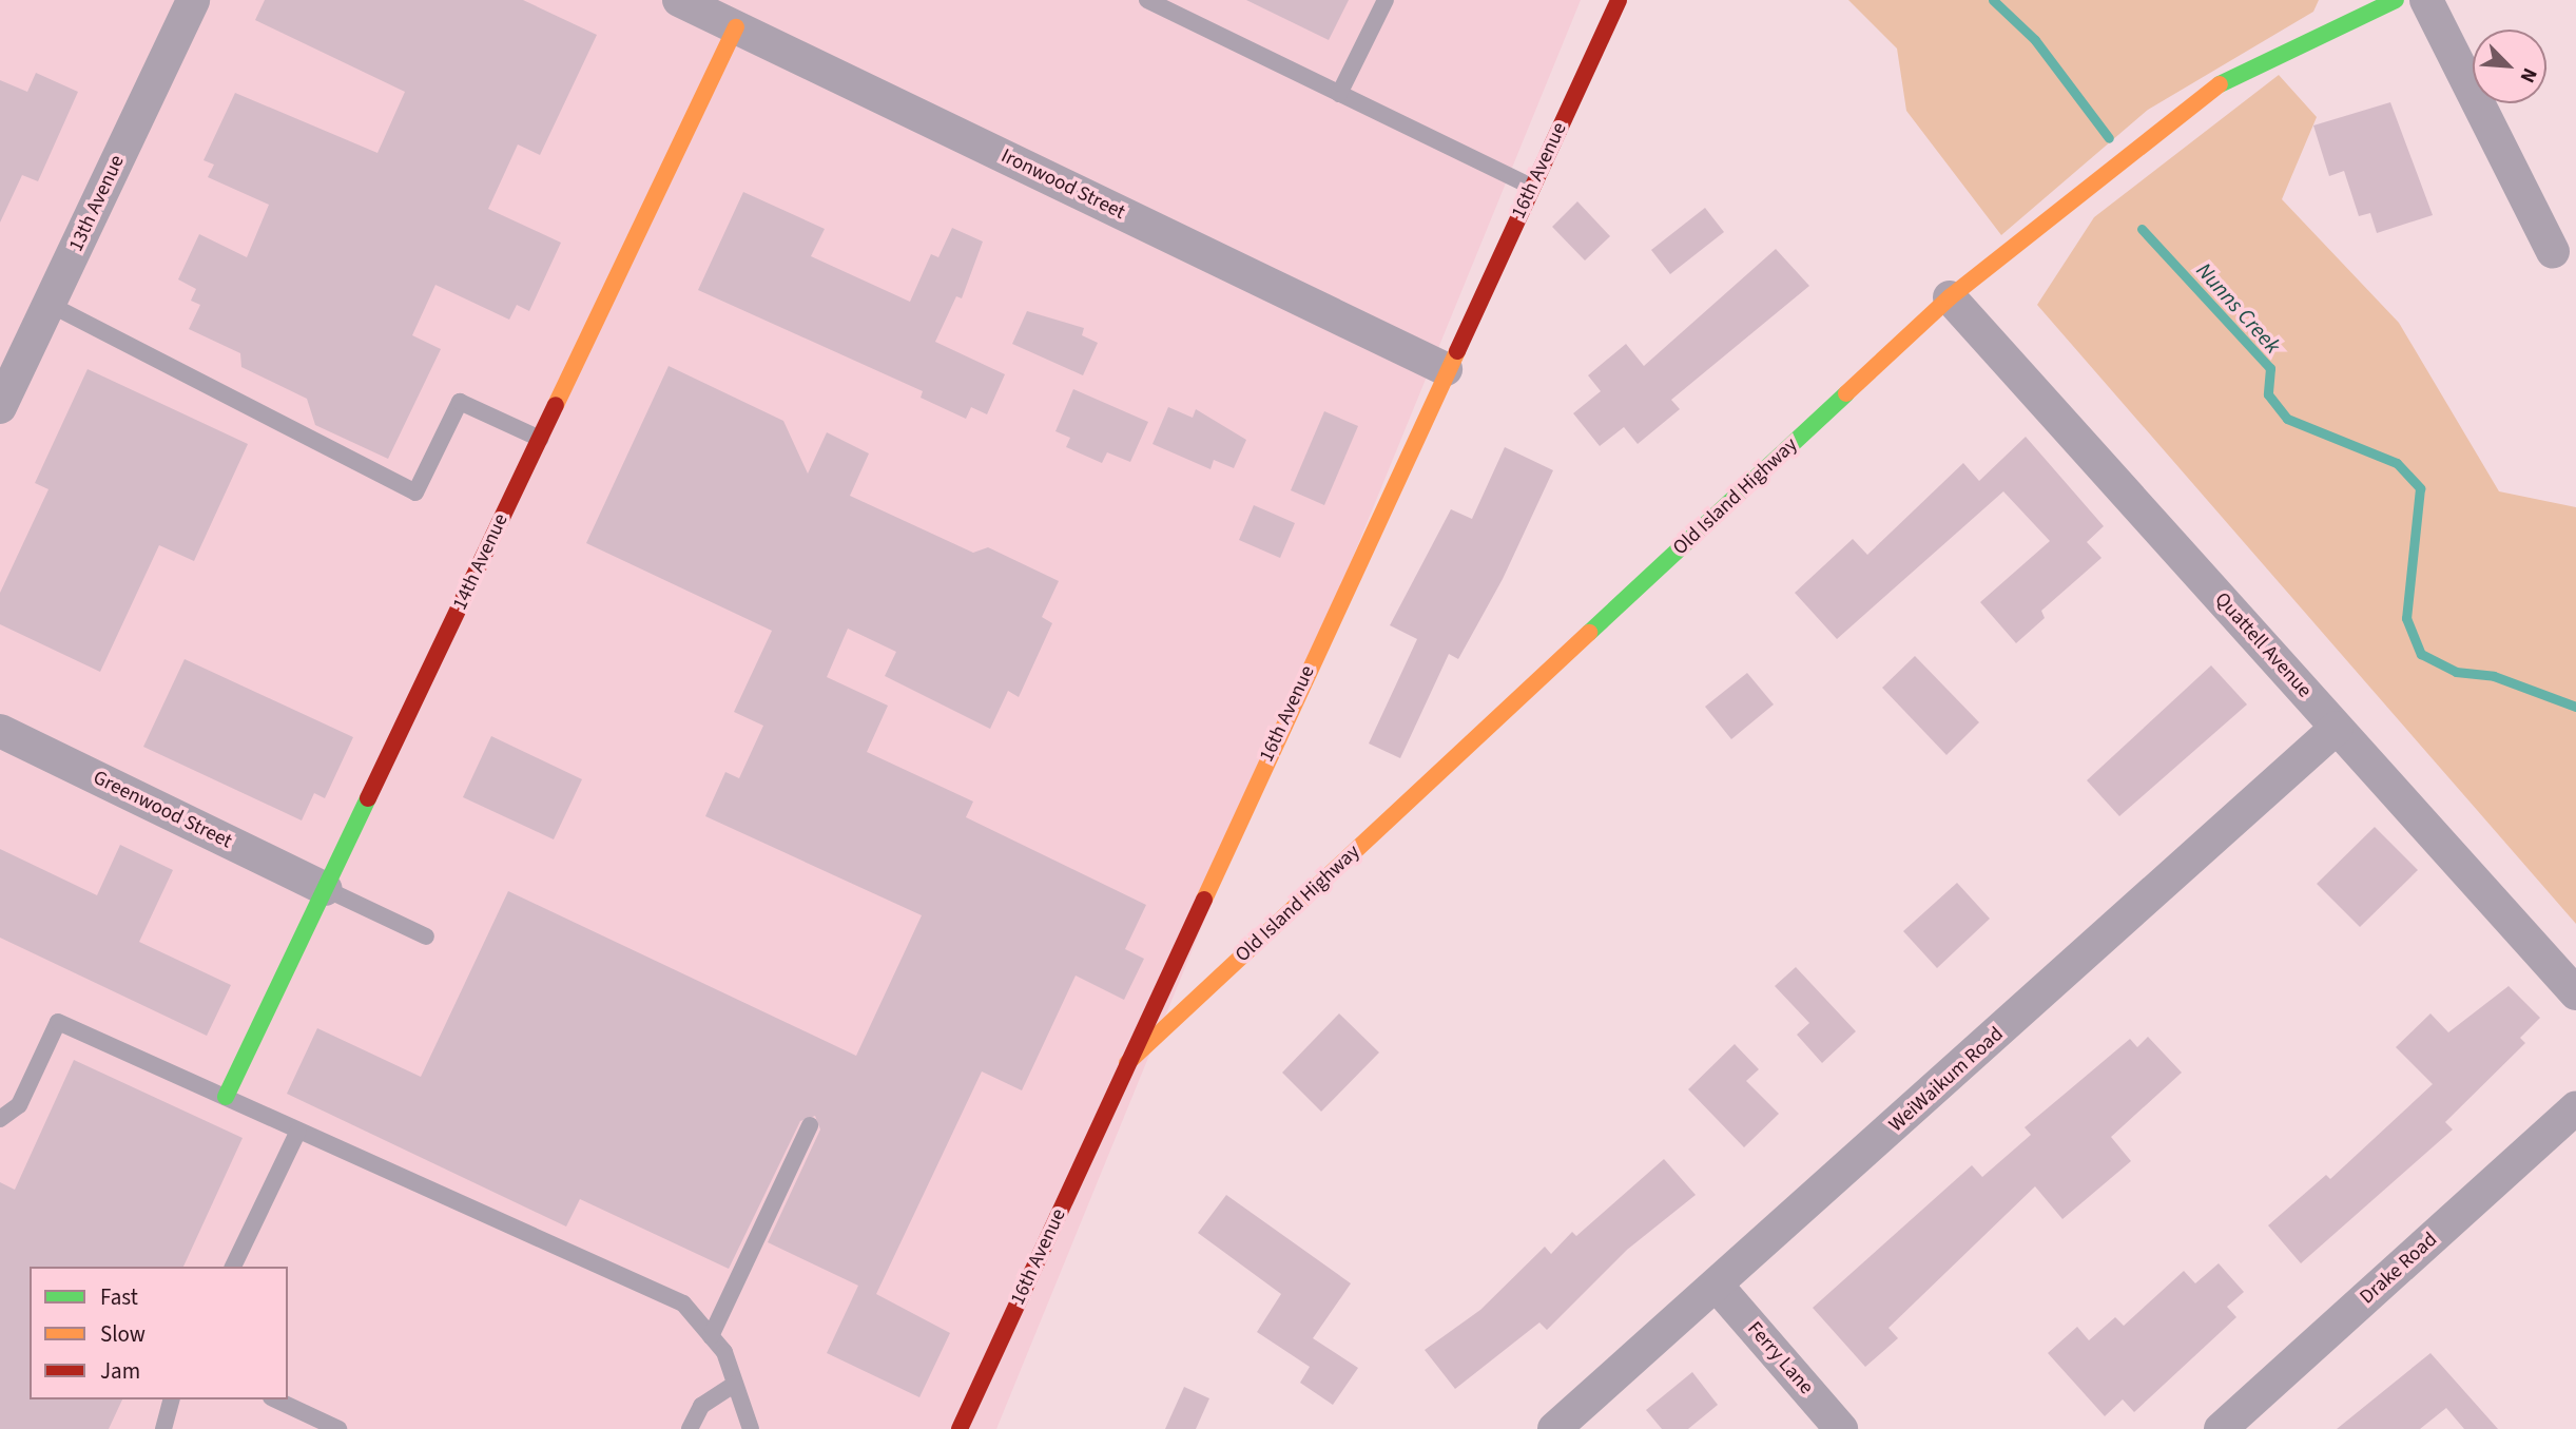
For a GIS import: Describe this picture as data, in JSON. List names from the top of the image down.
{
  "streets": {
    "street": [
      "16th Avenue",
      "Ironwood Street",
      "13th Avenue",
      "Old Island Highway",
      "14th Avenue",
      "Quattell Avenue",
      "Greenwood Street",
      "WeiWaikum Road",
      "Drake Road",
      "Ferry Lane"
    ]
  },
  "crossings": [
    ["16th Avenue", "Ironwood Street"],
    ["16th Avenue", "Old Island Highway"],
    ["Ironwood Street", "14th Avenue"],
    ["Old Island Highway", "Quattell Avenue"],
    ["14th Avenue", "Greenwood Street"],
    ["Quattell Avenue", "WeiWaikum Road"],
    ["WeiWaikum Road", "Ferry Lane"]
  ],
  "water": ["Nunns Creek"],
  "legend": ["Fast", "Slow", "Jam"],
  "north": "bottom right"
}
